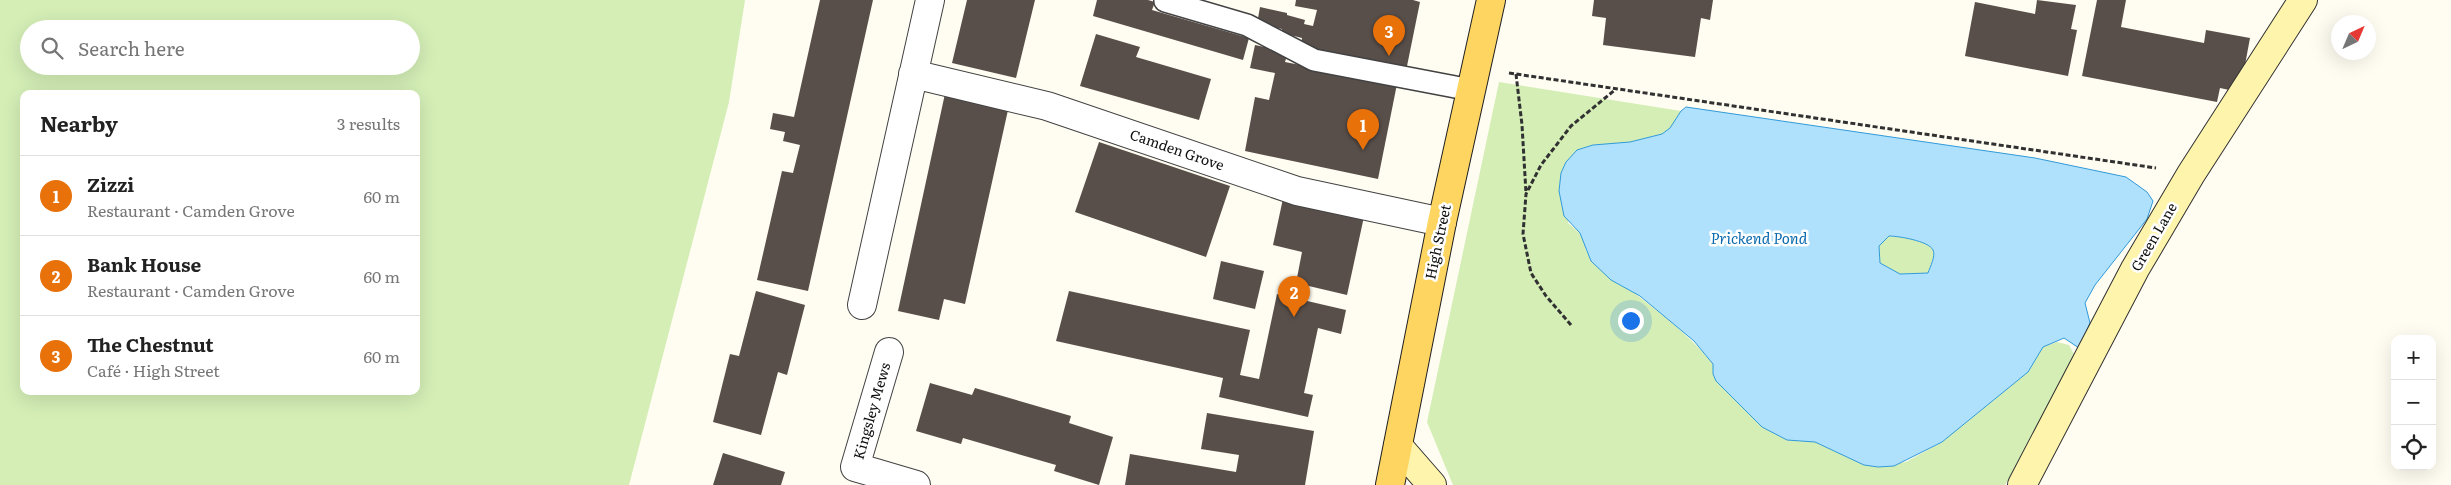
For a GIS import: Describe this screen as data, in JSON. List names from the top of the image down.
{
  "streets": {
    "main road": ["Green Lane", "High Street"],
    "street": ["Camden Grove", "Kingsley Mews"]
  },
  "crossings": [
    ["Camden Grove", "High Street"]
  ],
  "water": ["Prickend Pond"],
  "north": "top right",
  "page": {
    "pins": ["3", "1", "2"],
    "search": "Search here",
    "heading": ["Nearby", "3 results"],
    "list": [
      {
        "mark": "1",
        "name": "Zizzi",
        "note": "Restaurant · Camden Grove",
        "value": "60 m"
      },
      {
        "mark": "2",
        "name": "Bank House",
        "note": "Restaurant · Camden Grove",
        "value": "60 m"
      },
      {
        "mark": "3",
        "name": "The Chestnut",
        "note": "Café · High Street",
        "value": "60 m"
      }
    ],
    "map_buttons": ["+", "−"]
  }
}
